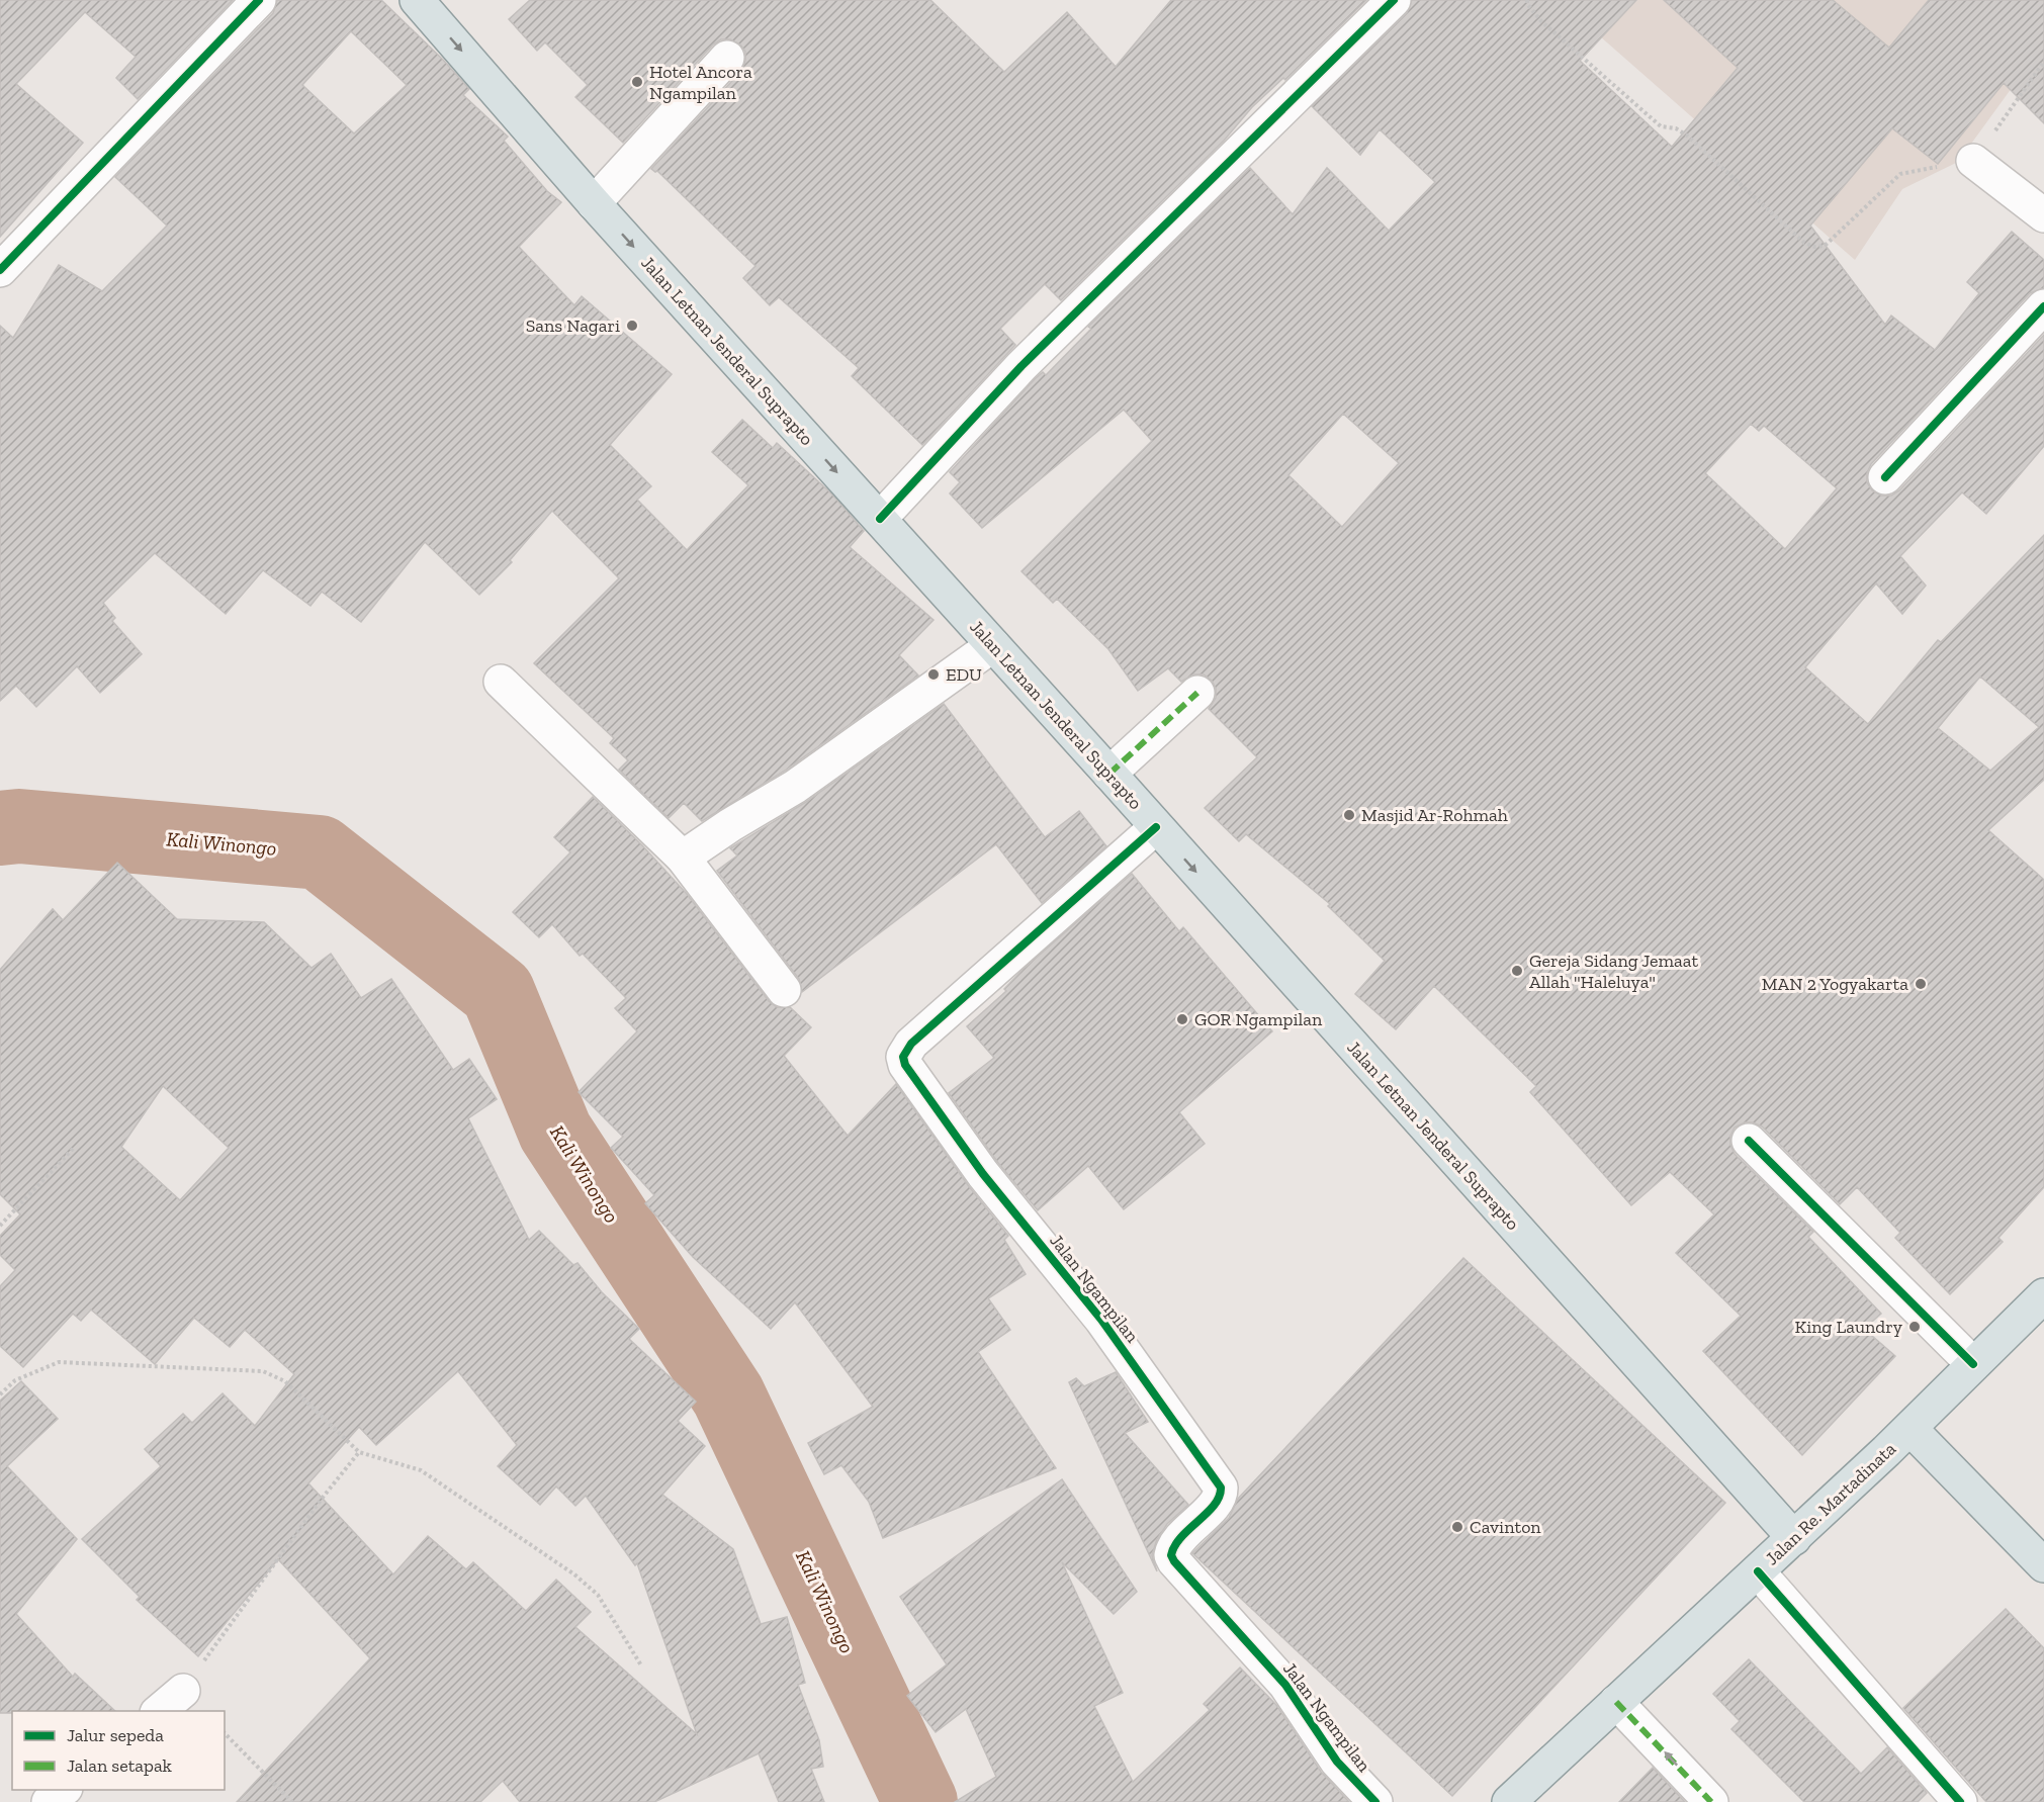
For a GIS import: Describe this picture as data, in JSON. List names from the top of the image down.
{
  "streets": {
    "main road": ["Jalan Letnan Jenderal Suprapto", "Jalan Re. Martadinata"],
    "street": ["Jalan Ngampilan"]
  },
  "crossings": [
    ["Jalan Letnan Jenderal Suprapto", "Jalan Ngampilan"],
    ["Jalan Letnan Jenderal Suprapto", "Jalan Re. Martadinata"]
  ],
  "one_way": ["Jalan Letnan Jenderal Suprapto"],
  "water": ["Kali Winongo"],
  "places": [
    "Hotel Ancora Ngampilan",
    "Sans Nagari",
    "EDU",
    "Masjid Ar-Rohmah",
    "Gereja Sidang Jemaat Allah \"Haleluya\"",
    "MAN 2 Yogyakarta",
    "GOR Ngampilan",
    "King Laundry",
    "Cavinton"
  ],
  "legend": ["Jalur sepeda", "Jalan setapak"]
}
